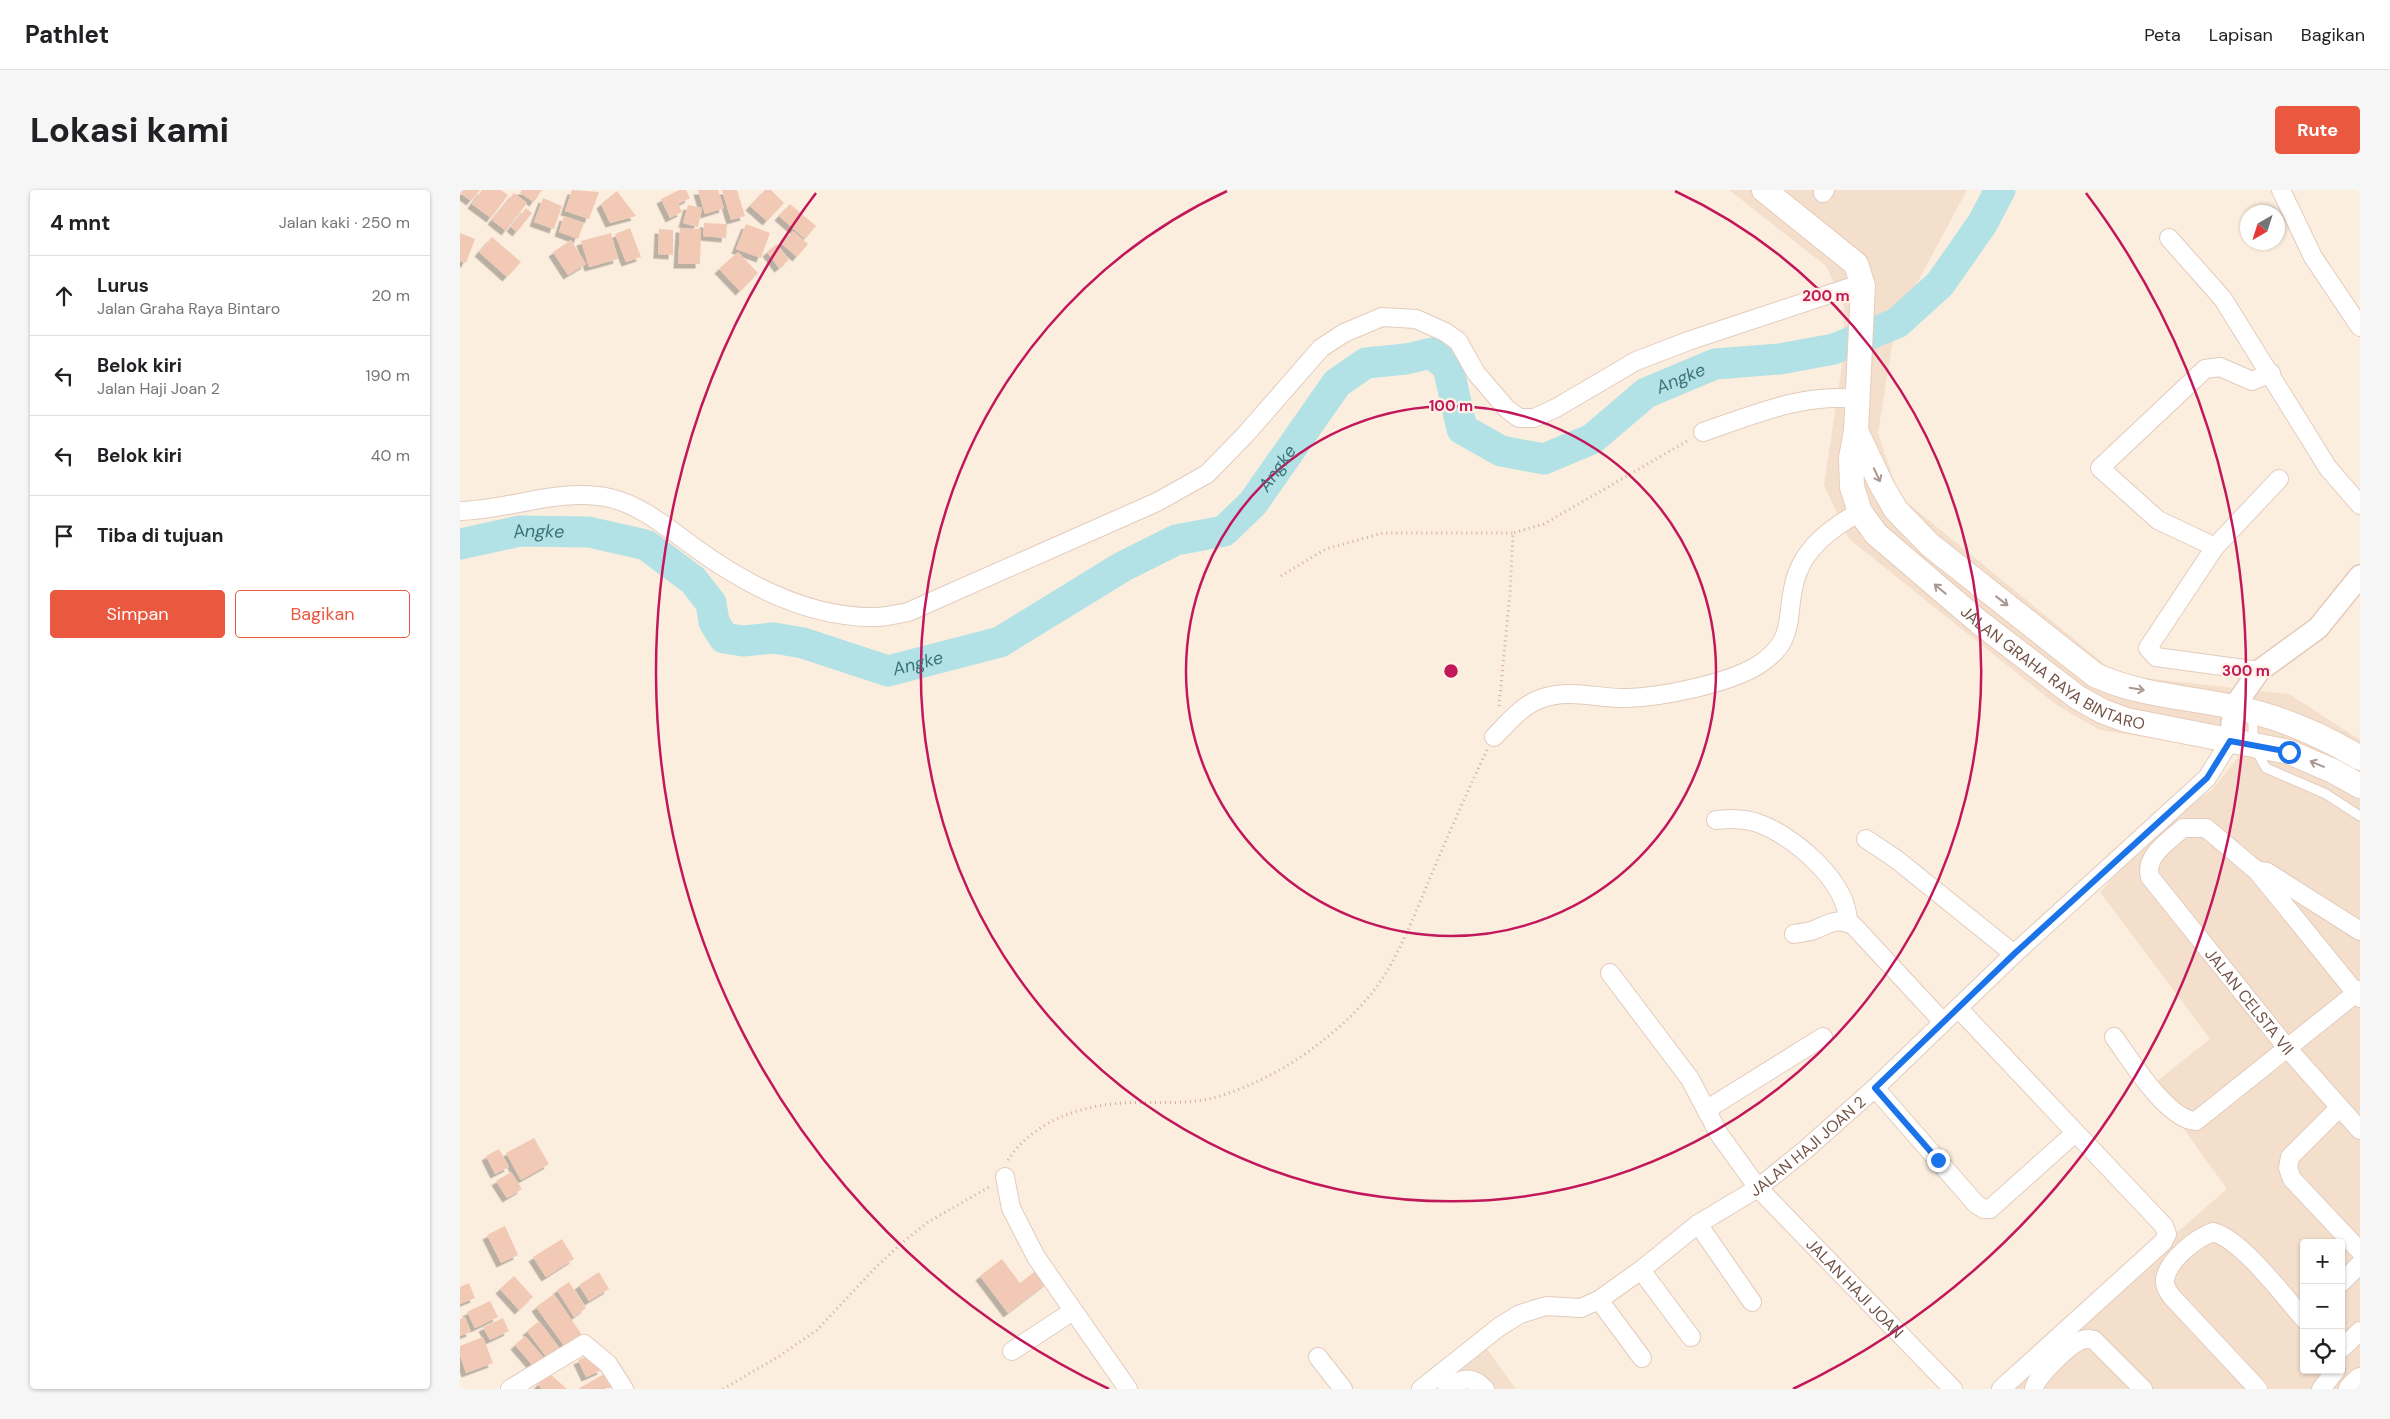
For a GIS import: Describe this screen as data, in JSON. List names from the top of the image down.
{
  "streets": {
    "main road": ["JALAN GRAHA RAYA BINTARO"],
    "street": ["JALAN CELSTA VII", "JALAN HAJI JOAN 2", "JALAN HAJI JOAN"]
  },
  "crossings": [
    ["JALAN GRAHA RAYA BINTARO", "JALAN HAJI JOAN 2"],
    ["JALAN HAJI JOAN 2", "JALAN HAJI JOAN"]
  ],
  "water": ["Angke"],
  "north": "bottom left",
  "page": {
    "header": "Pathlet",
    "nav": ["Peta", "Lapisan", "Bagikan"],
    "buttons": [
      "Rute",
      ["Simpan", "Bagikan"]
    ],
    "title": "Lokasi kami",
    "heading": ["4 mnt", "Jalan kaki · 250 m"],
    "list": [
      ["Lurus", "Jalan Graha Raya Bintaro", "20 m"],
      ["Belok kiri", "Jalan Haji Joan 2", "190 m"],
      ["Belok kiri", "40 m"],
      "Tiba di tujuan"
    ],
    "map_buttons": ["+", "−"]
  },
  "rings": ["200 m", "100 m", "300 m"]
}
